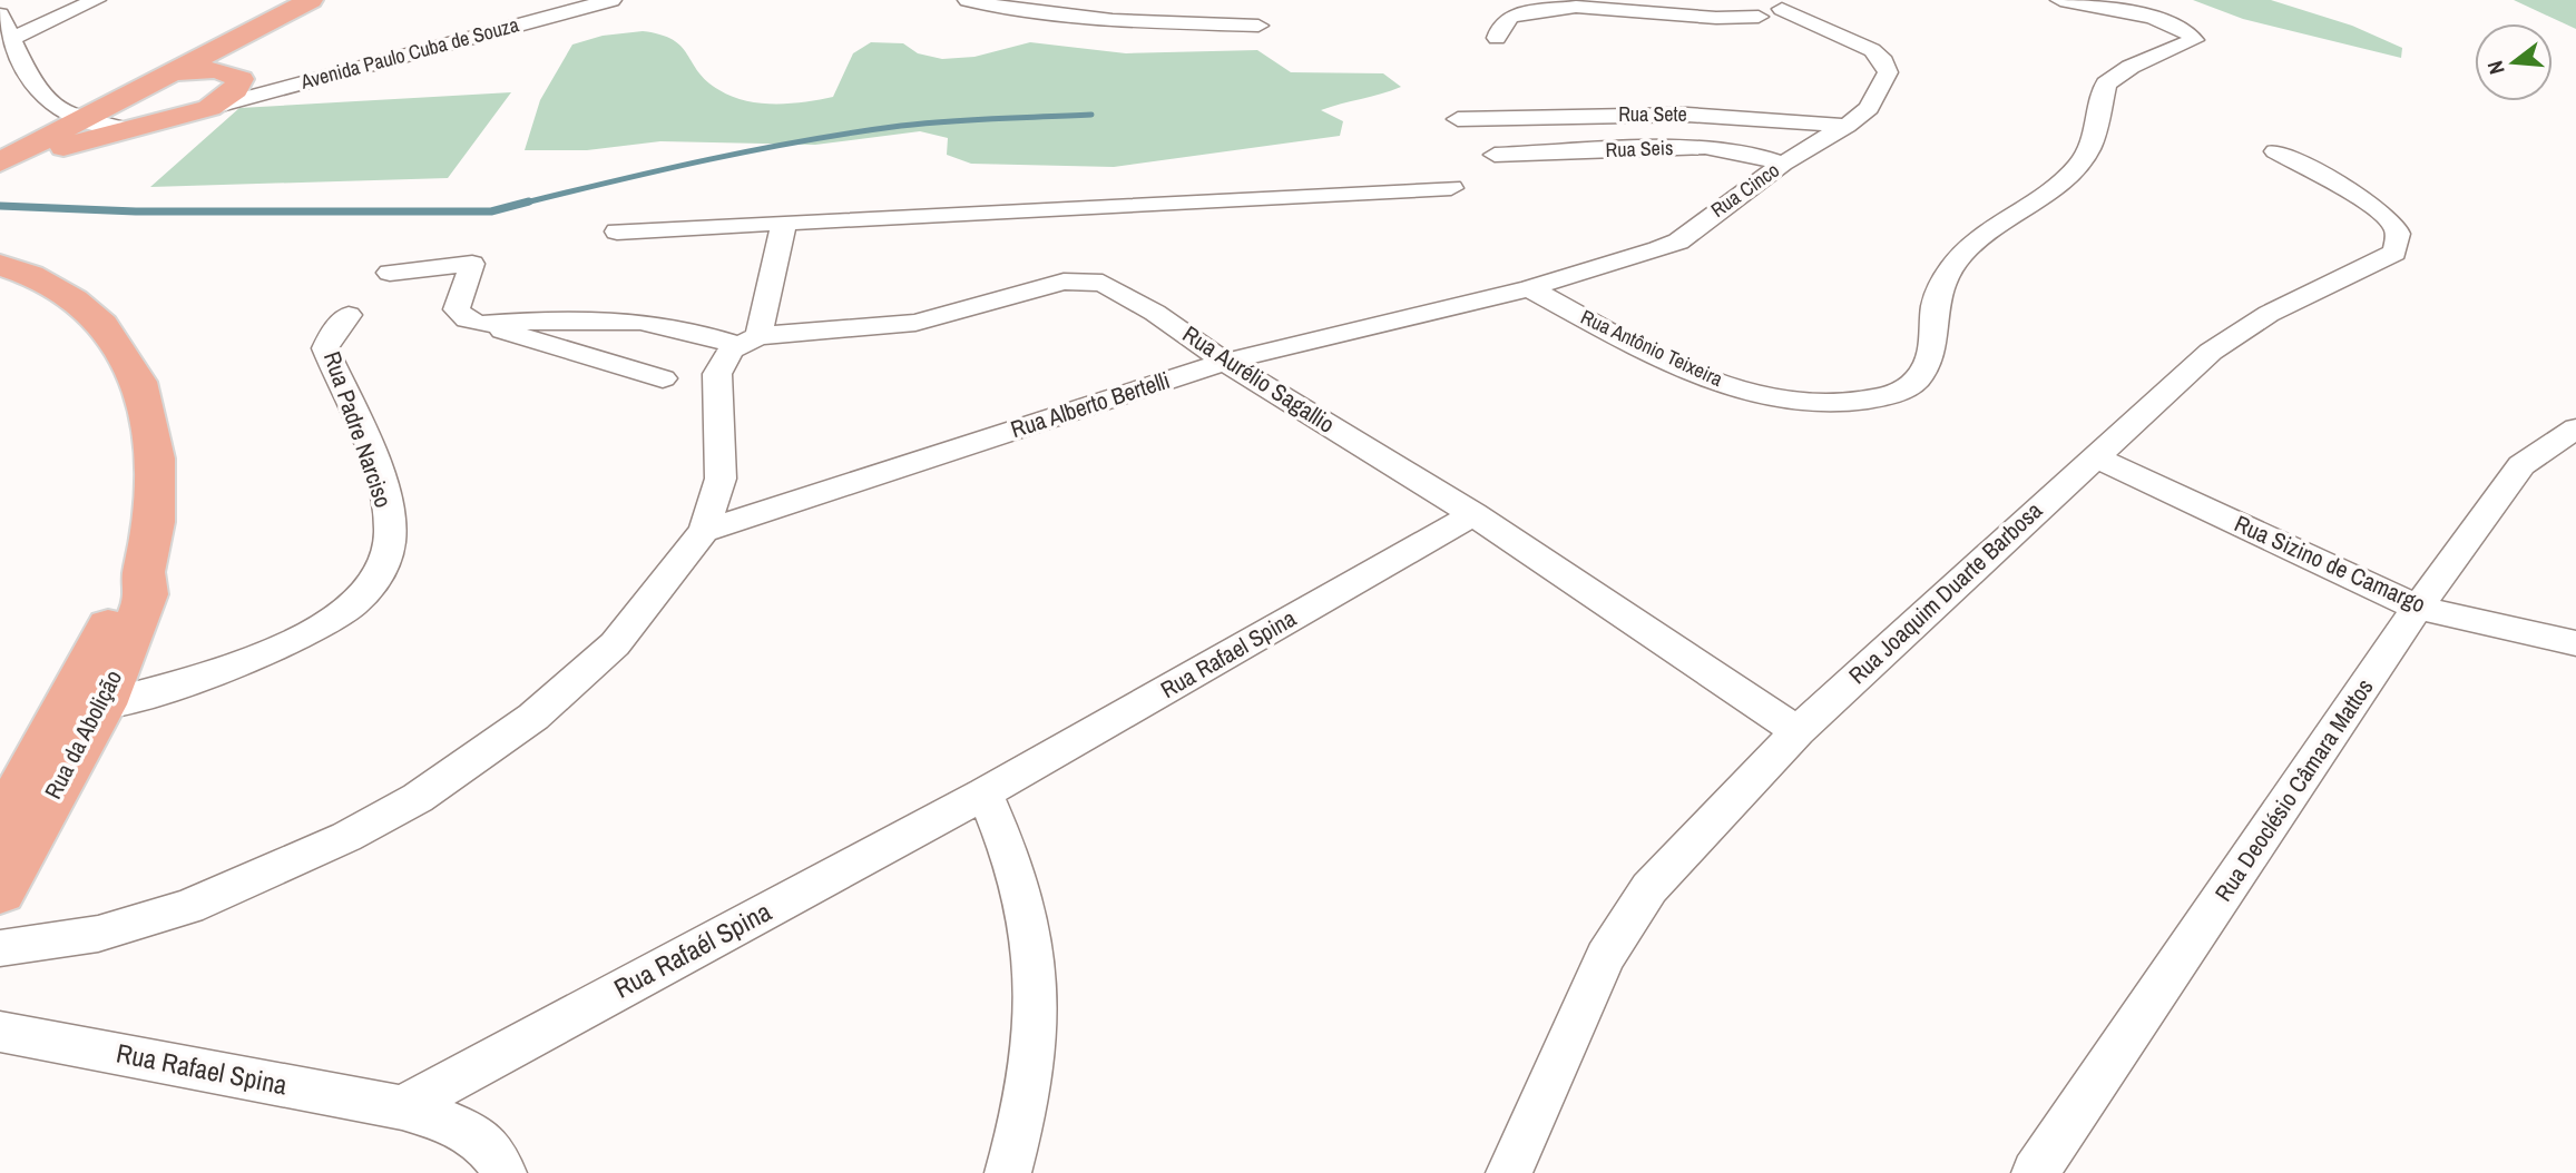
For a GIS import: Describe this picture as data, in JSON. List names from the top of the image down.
{
  "streets": {
    "main road": ["Rua da Abolição"],
    "street": [
      "Avenida Paulo Cuba de Souza",
      "Rua Sete",
      "Rua Seis",
      "Rua Cinco",
      "Rua Antônio Teixeira",
      "Rua Aurélio Sagallio",
      "Rua Alberto Bertelli",
      "Rua Padre Narciso",
      "Rua Sizino de Camargo",
      "Rua Joaquim Duarte Barbosa",
      "Rua Rafael Spina",
      "Rua Deoclésio Câmara Mattos",
      "Rua Rafaél Spina"
    ]
  },
  "crossings": [
    ["Rua Sete", "Rua Cinco"],
    ["Rua Seis", "Rua Cinco"],
    ["Rua Cinco", "Rua Antônio Teixeira"],
    ["Rua Cinco", "Rua Alberto Bertelli"],
    ["Rua Antônio Teixeira", "Rua Alberto Bertelli"],
    ["Rua Aurélio Sagallio", "Rua Alberto Bertelli"],
    ["Rua Aurélio Sagallio", "Rua Joaquim Duarte Barbosa"],
    ["Rua Aurélio Sagallio", "Rua Rafael Spina"],
    ["Rua Padre Narciso", "Rua da Abolição"],
    ["Rua Sizino de Camargo", "Rua Joaquim Duarte Barbosa"],
    ["Rua Sizino de Camargo", "Rua Deoclésio Câmara Mattos"],
    ["Rua Rafael Spina", "Rua Rafaél Spina"]
  ],
  "north": "left"
}
